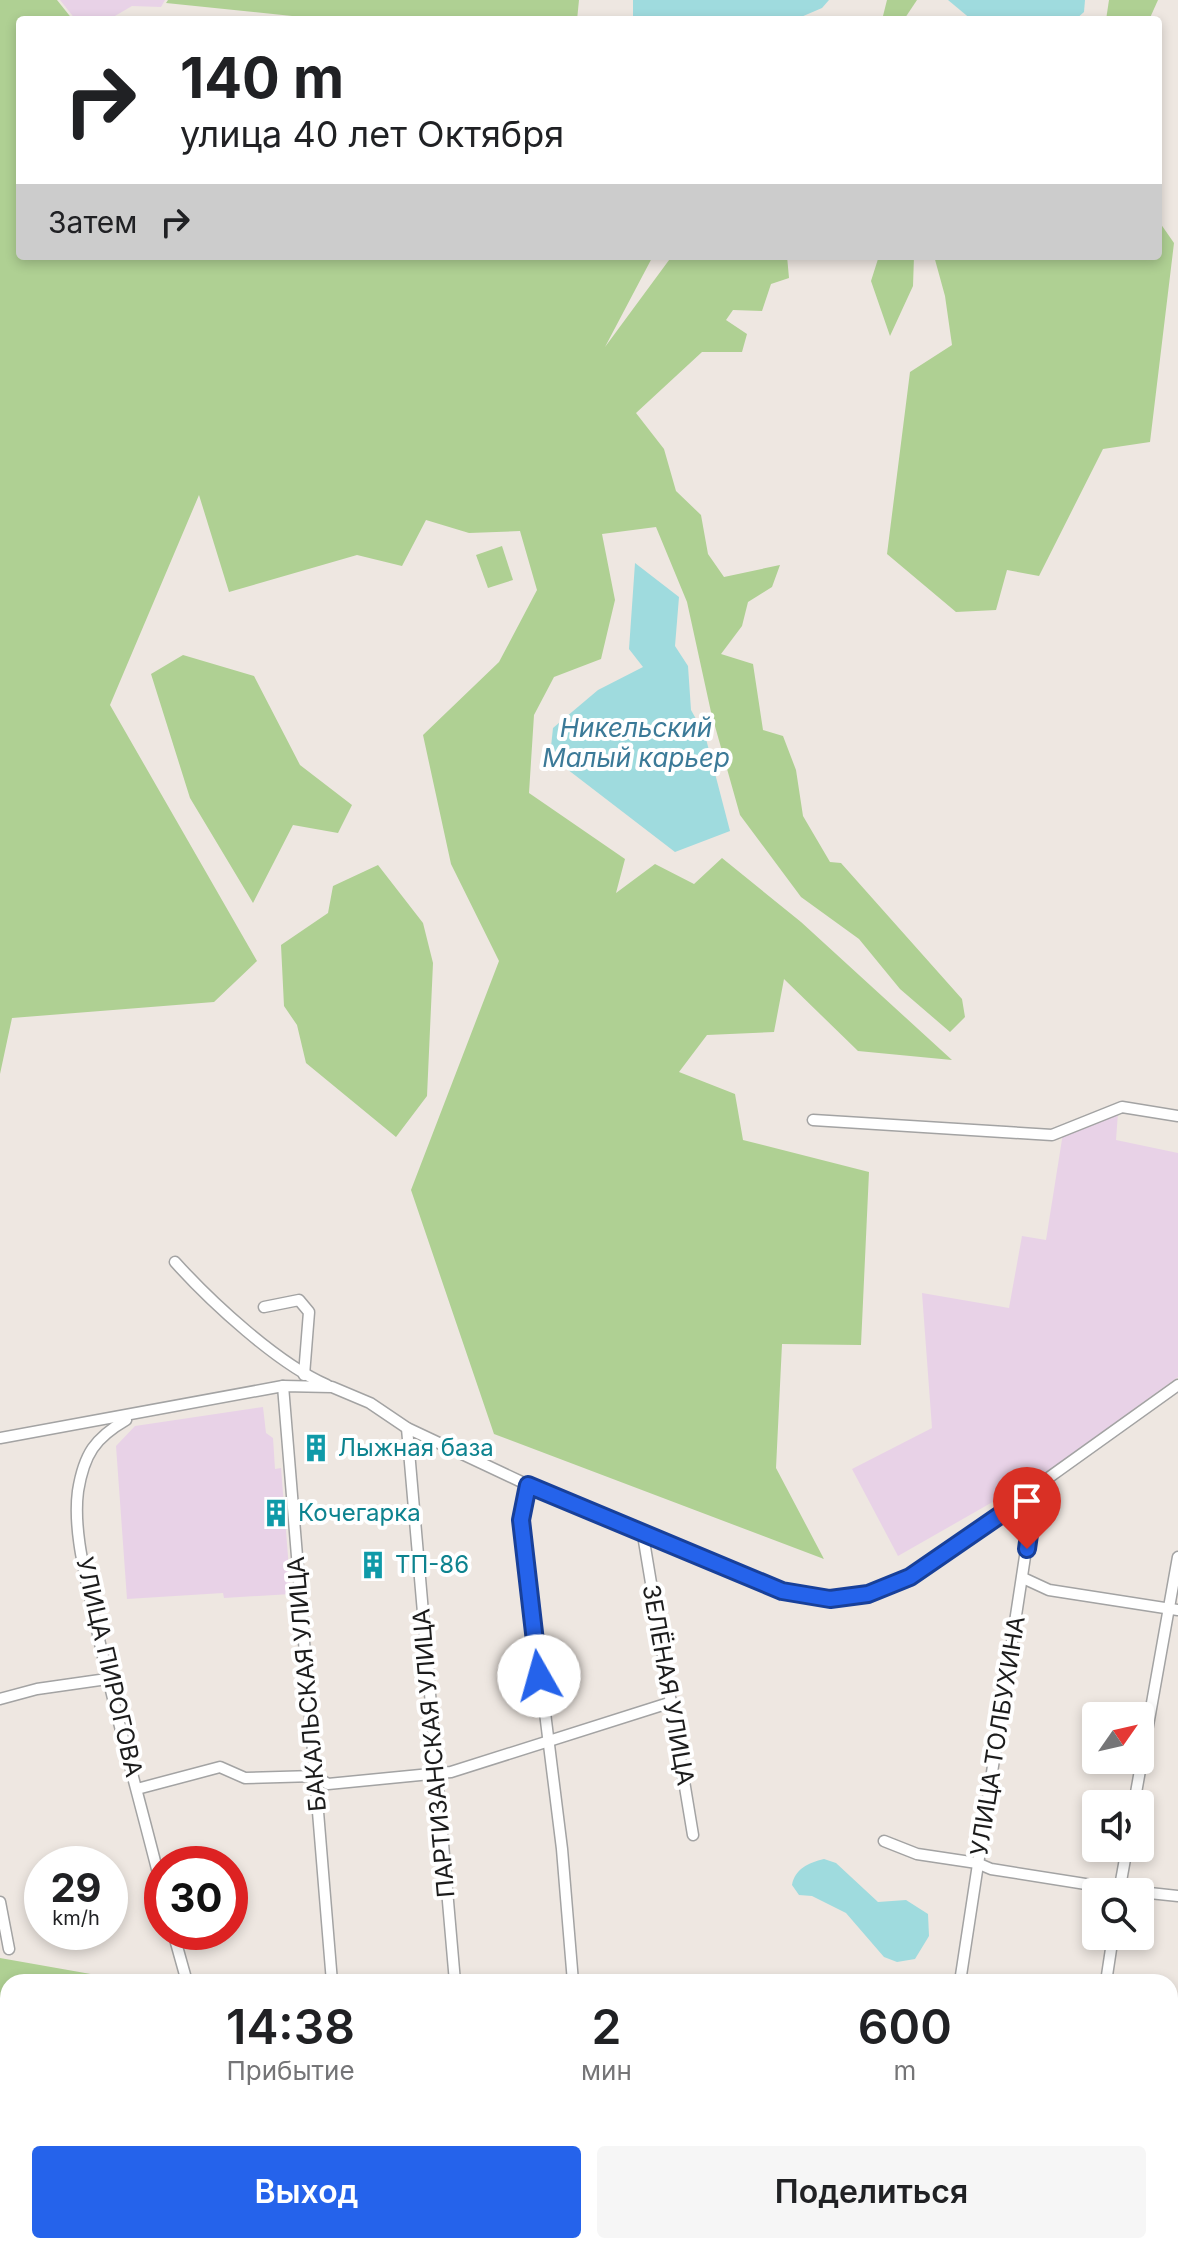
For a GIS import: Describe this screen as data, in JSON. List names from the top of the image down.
{
  "streets": {
    "street": [
      "УЛИЦА ПИРОГОВА",
      "БАКАЛЬСКАЯ УЛИЦА",
      "ЗЕЛЁНАЯ УЛИЦА",
      "УЛИЦА ТОЛБУХИНА",
      "ПАРТИЗАНСКАЯ УЛИЦА"
    ]
  },
  "water": ["Никельский Малый карьер"],
  "places": {
    "building": ["Лыжная база", "Кочегарка", "ТП-86"]
  },
  "north": "top right",
  "page": {
    "turn": ["140 m", "улица 40 лет Октября"],
    "then": "Затем",
    "speed": "29 km/h",
    "limit": "30",
    "eta": [
      "14:38",
      "Прибытие",
      "2",
      "мин",
      "600",
      "m"
    ],
    "buttons": ["Выход", "Поделиться"]
  }
}
